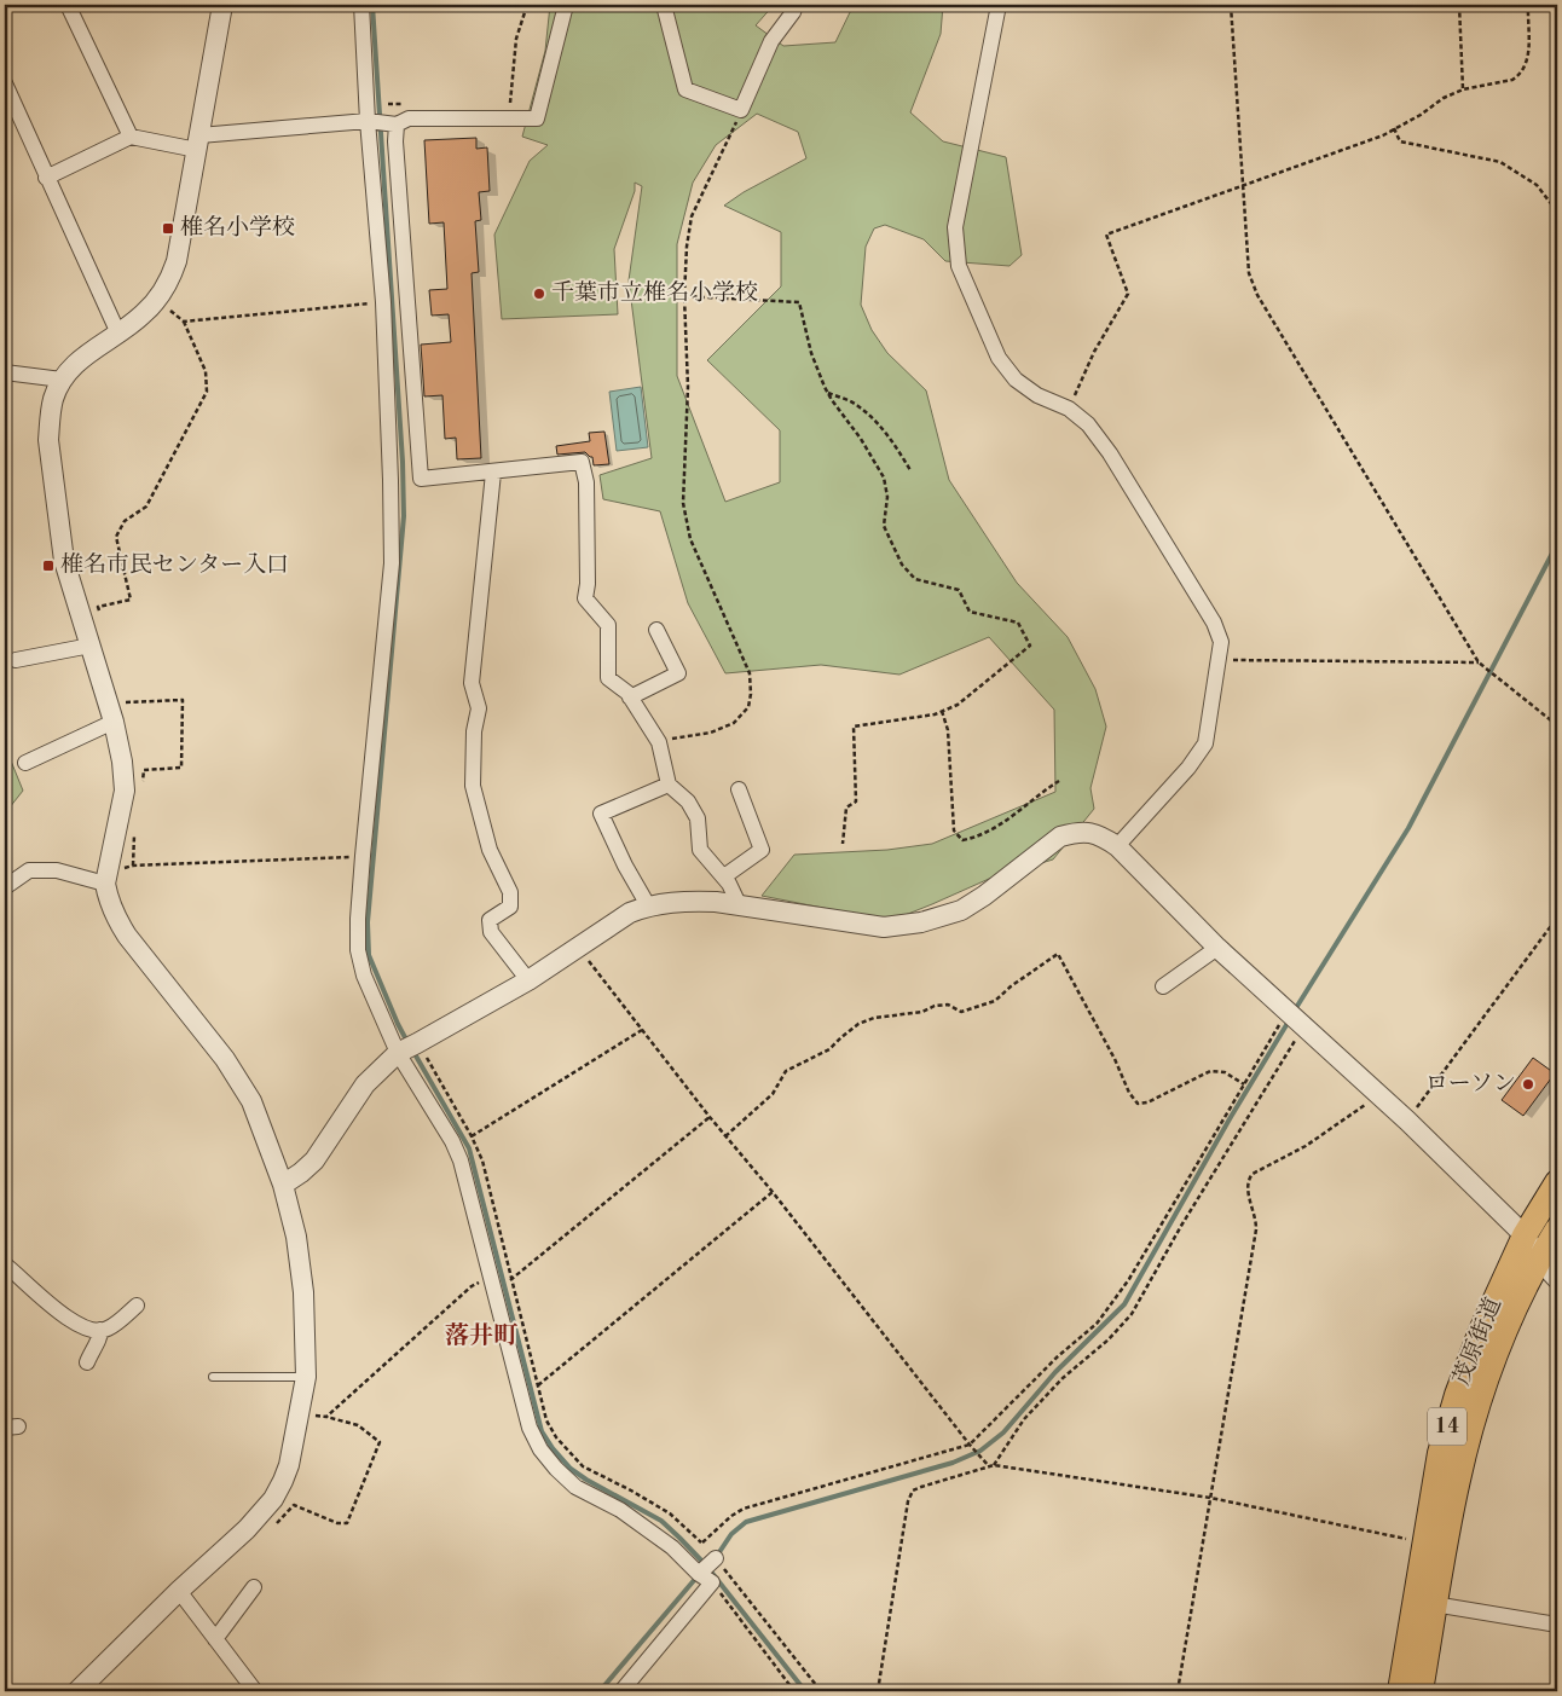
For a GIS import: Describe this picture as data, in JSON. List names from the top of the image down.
{
  "streets": {
    "main road": ["茂原街道", "14"]
  },
  "districts": ["落井町"],
  "places": {
    "transit": ["椎名小学校", "椎名市民センター入口"],
    "other": ["千葉市立椎名小学校", "ローソン"]
  }
}
